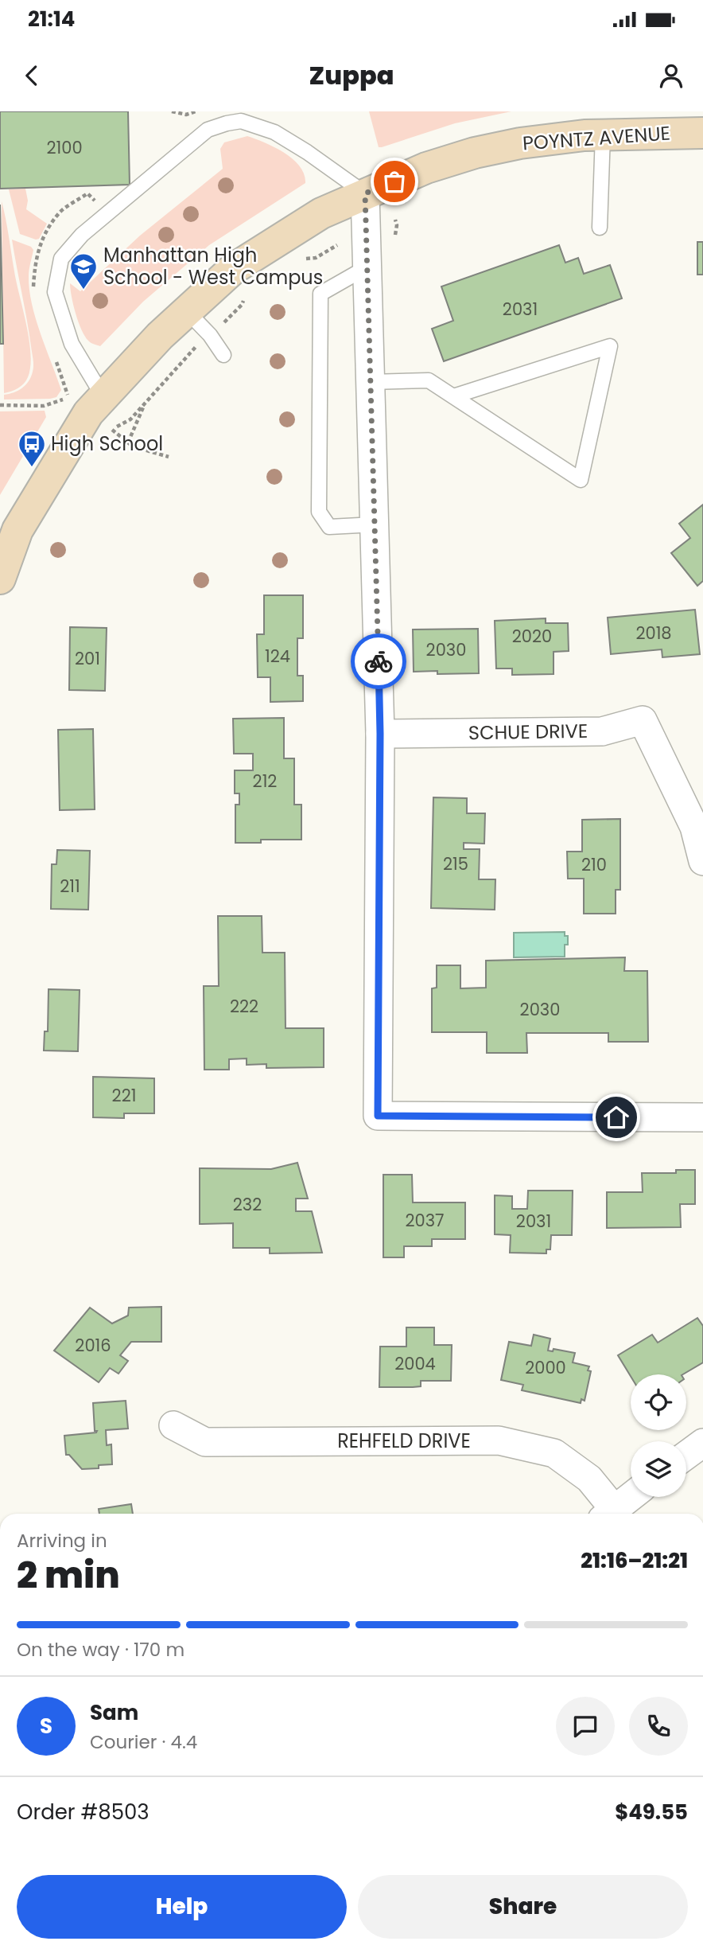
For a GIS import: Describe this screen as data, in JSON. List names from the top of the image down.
{
  "streets": {
    "street": ["POYNTZ AVENUE", "SCHUE DRIVE", "REHFELD DRIVE"]
  },
  "places": {
    "school or university": ["Manhattan High School - West Campus"],
    "bus stop": ["High School"]
  },
  "house_numbers": [
    "2100",
    "2031",
    "2018",
    "2020",
    "2030",
    "124",
    "201",
    "212",
    "215",
    "210",
    "211",
    "222",
    "2030",
    "221",
    "232",
    "2037",
    "2031",
    "2016",
    "2004",
    "2000"
  ],
  "page": {
    "status": "21:14",
    "header": "Zuppa",
    "heading": ["2 min", "Arriving in", "21:16–21:21"],
    "panel": [
      "Sam",
      "Courier · 4.4",
      "Order #8503",
      "$49.55"
    ],
    "bar": "On the way · 170 m",
    "round": "S",
    "buttons": ["Help", "Share"]
  }
}
